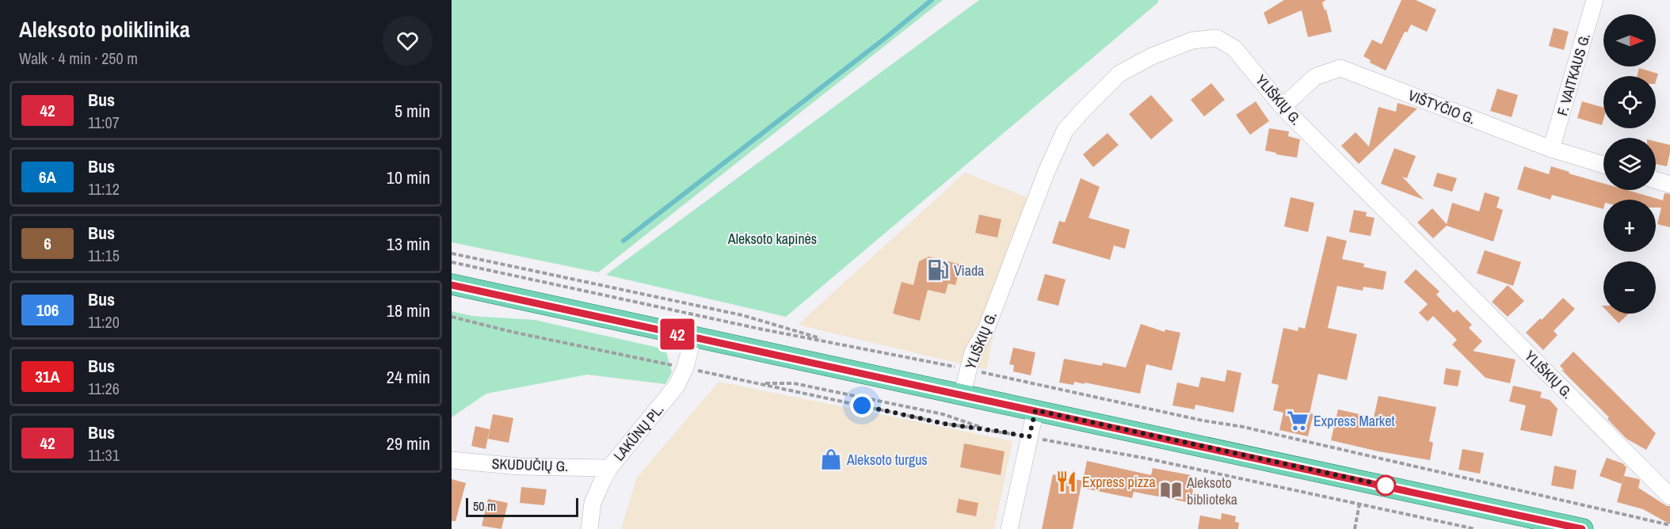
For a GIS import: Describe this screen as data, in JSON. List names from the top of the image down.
{
  "streets": {
    "street": [
      "F. VAITKAUS G.",
      "YLIŠKIŲ G.",
      "VIŠTYČIO G.",
      "LAKŪNŲ PL.",
      "SKUDUČIŲ G."
    ]
  },
  "crossings": [
    ["F. VAITKAUS G.", "VIŠTYČIO G."],
    ["YLIŠKIŲ G.", "VIŠTYČIO G."],
    ["LAKŪNŲ PL.", "SKUDUČIŲ G."]
  ],
  "parks": ["Aleksoto kapinės"],
  "places": {
    "fuel station": ["Viada"],
    "supermarket": ["Express Market"],
    "shop": ["Aleksoto turgus"],
    "restaurant": ["Express pizza"],
    "library": ["Aleksoto biblioteka"]
  },
  "lines": ["bus line 42"],
  "scale_bar": "50 m",
  "north": "right",
  "page": {
    "heading": ["Aleksoto poliklinika", "Walk · 4 min · 250 m"],
    "on_map": "42",
    "map_buttons": ["+", "−"],
    "list": [
      {
        "mark": "42",
        "name": "Bus",
        "note": "11:07",
        "value": "5 min"
      },
      {
        "mark": "6A",
        "name": "Bus",
        "note": "11:12",
        "value": "10 min"
      },
      {
        "mark": "6",
        "name": "Bus",
        "note": "11:15",
        "value": "13 min"
      },
      {
        "mark": "106",
        "name": "Bus",
        "note": "11:20",
        "value": "18 min"
      },
      {
        "mark": "31A",
        "name": "Bus",
        "note": "11:26",
        "value": "24 min"
      },
      {
        "mark": "42",
        "name": "Bus",
        "note": "11:31",
        "value": "29 min"
      }
    ],
    "scale": "50 m"
  }
}
